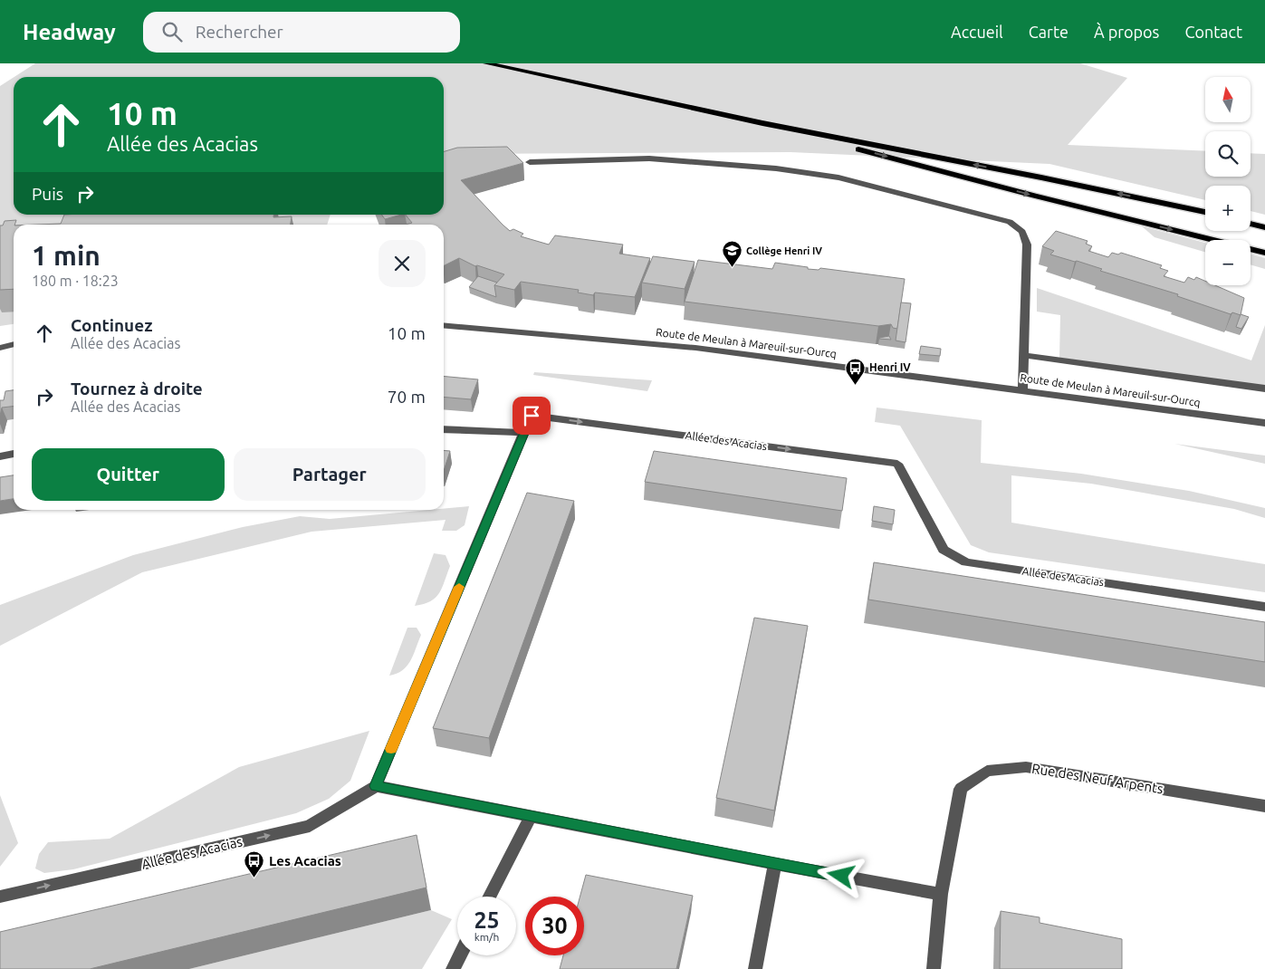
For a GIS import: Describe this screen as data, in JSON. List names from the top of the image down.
{
  "streets": {
    "street": ["Route de Meulan à Mareuil-sur-Ourcq", "Allée des Acacias", "Rue des Neuf Arpents"]
  },
  "one_way": ["Allée des Acacias"],
  "places": {
    "school or university": ["Collège Henri IV"],
    "bus stop": ["Henri IV", "Les Acacias"]
  },
  "north": "top",
  "page": {
    "header": "Headway",
    "search": "Rechercher",
    "nav": [
      "Accueil",
      "Carte",
      "À propos",
      "Contact"
    ],
    "map_buttons": ["+", "−"],
    "turn": ["10 m", "Allée des Acacias"],
    "then": "Puis",
    "heading": ["1 min", "180 m · 18:23"],
    "list": [
      {
        "name": "Continuez",
        "note": "Allée des Acacias",
        "value": "10 m"
      },
      {
        "name": "Tournez à droite",
        "note": "Allée des Acacias",
        "value": "70 m"
      }
    ],
    "buttons": ["Quitter", "Partager"],
    "speed": "25 km/h",
    "limit": "30"
  }
}
